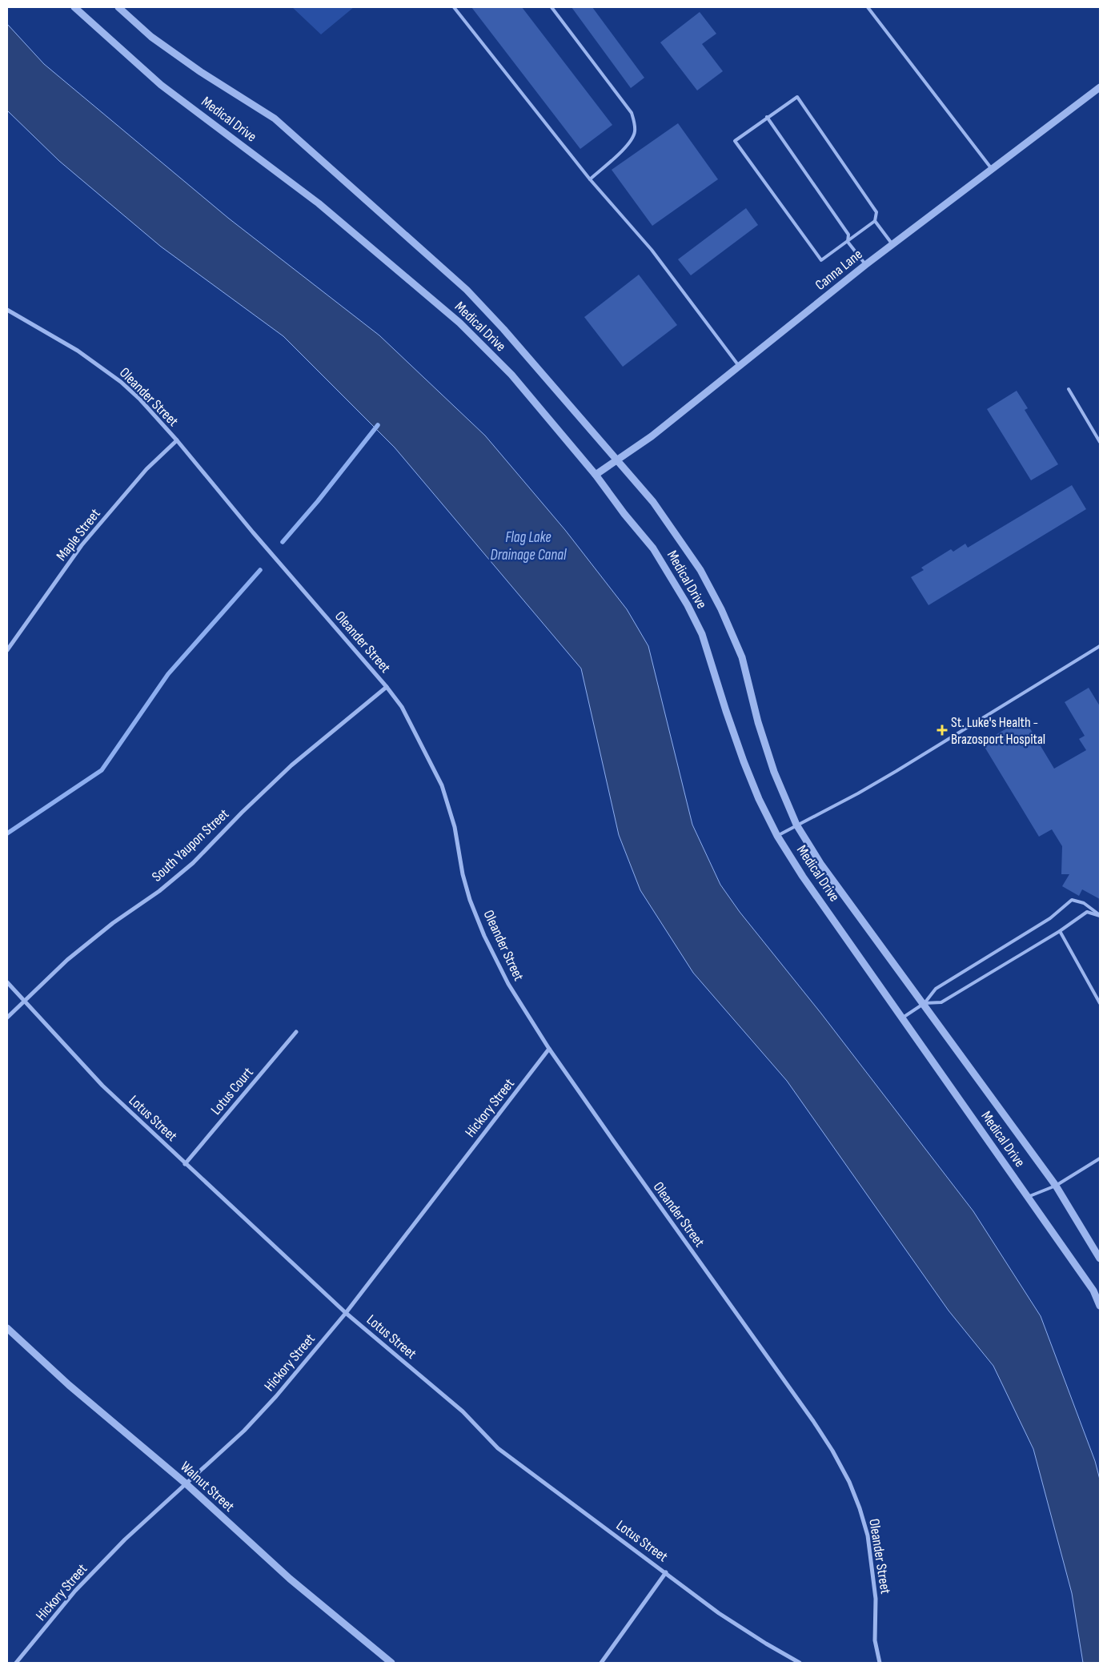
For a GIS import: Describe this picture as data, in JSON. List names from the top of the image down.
{
  "streets": {
    "street": [
      "Medical Drive",
      "Canna Lane",
      "Oleander Street",
      "Maple Street",
      "South Yaupon Street",
      "Lotus Court",
      "Hickory Street",
      "Lotus Street",
      "Walnut Street"
    ]
  },
  "crossings": [
    ["Medical Drive", "Canna Lane"],
    ["Oleander Street", "Maple Street"],
    ["Oleander Street", "South Yaupon Street"],
    ["Oleander Street", "Hickory Street"],
    ["South Yaupon Street", "Lotus Street"],
    ["Lotus Court", "Lotus Street"],
    ["Hickory Street", "Lotus Street"],
    ["Hickory Street", "Walnut Street"]
  ],
  "water": ["Flag Lake Drainage Canal"],
  "places": {
    "health": ["St. Luke's Health - Brazosport Hospital"]
  }
}
